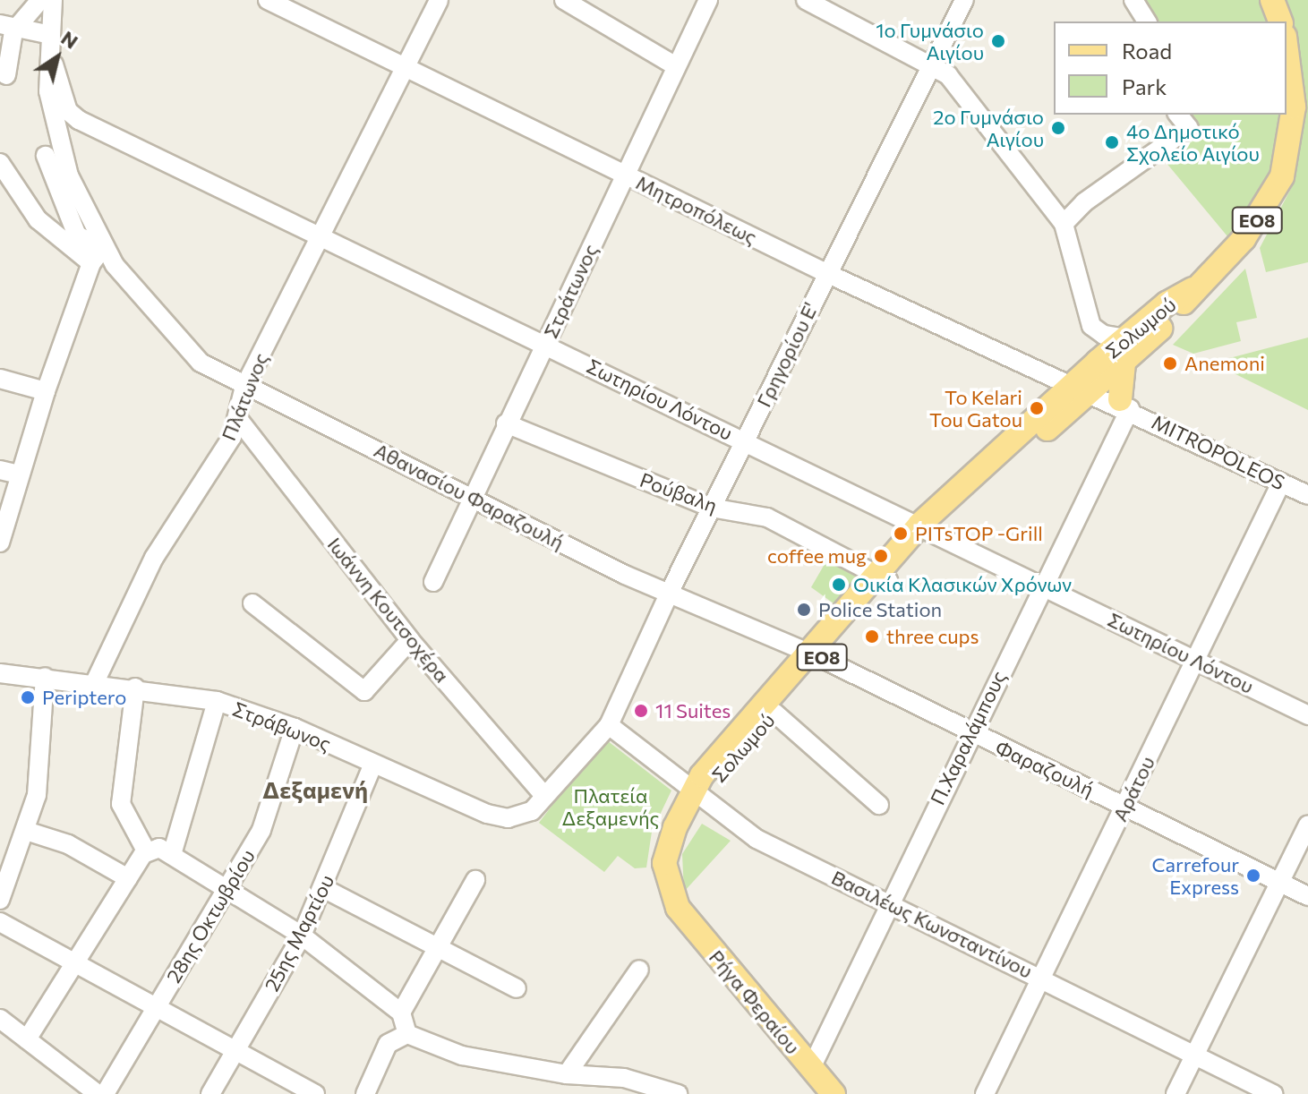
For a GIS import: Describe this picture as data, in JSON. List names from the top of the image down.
{
  "streets": {
    "main road": ["ΕΟ8", "Σολωμού", "Ρήγα Φεραίου"],
    "street": [
      "Μητροπόλεως",
      "Στράτωνος",
      "Γρηγορίου Ε'",
      "Πλάτωνος",
      "Σωτηρίου Λόντου",
      "MITROPOLEOS",
      "Ρούβαλη",
      "Αθανασίου Φαραζουλή",
      "Ιωάννη Κουτσοχέρα",
      "Στράβωνος",
      "Π.Χαραλάμπους",
      "Φαραζουλή",
      "Αράτου",
      "28ης Οκτωβρίου",
      "Βασιλέως Κωνσταντίνου",
      "25ης Μαρτίου"
    ]
  },
  "crossings": [
    ["Μητροπόλεως", "Στράτωνος"],
    ["Μητροπόλεως", "Σολωμού"],
    ["Μητροπόλεως", "Γρηγορίου Ε'"],
    ["Μητροπόλεως", "Πλάτωνος"],
    ["Μητροπόλεως", "MITROPOLEOS"],
    ["Μητροπόλεως", "Π.Χαραλάμπους"],
    ["ΕΟ8", "Σολωμού"],
    ["Στράτωνος", "Σωτηρίου Λόντου"],
    ["Στράτωνος", "Ρούβαλη"],
    ["Στράτωνος", "Αθανασίου Φαραζουλή"],
    ["Σολωμού", "Σωτηρίου Λόντου"],
    ["Σολωμού", "Ρούβαλη"],
    ["Σολωμού", "Αθανασίου Φαραζουλή"],
    ["Σολωμού", "Φαραζουλή"],
    ["Σολωμού", "Βασιλέως Κωνσταντίνου"],
    ["Σολωμού", "Ρήγα Φεραίου"],
    ["Γρηγορίου Ε'", "Σωτηρίου Λόντου"],
    ["Γρηγορίου Ε'", "Ρούβαλη"],
    ["Γρηγορίου Ε'", "Αθανασίου Φαραζουλή"],
    ["Γρηγορίου Ε'", "Ιωάννη Κουτσοχέρα"],
    ["Γρηγορίου Ε'", "Στράβωνος"],
    ["Γρηγορίου Ε'", "Βασιλέως Κωνσταντίνου"],
    ["Πλάτωνος", "Σωτηρίου Λόντου"],
    ["Πλάτωνος", "Αθανασίου Φαραζουλή"],
    ["Πλάτωνος", "Ιωάννη Κουτσοχέρα"],
    ["Πλάτωνος", "Στράβωνος"],
    ["Σωτηρίου Λόντου", "Π.Χαραλάμπους"],
    ["Σωτηρίου Λόντου", "Αράτου"],
    ["MITROPOLEOS", "Π.Χαραλάμπους"],
    ["MITROPOLEOS", "Αράτου"],
    ["Αθανασίου Φαραζουλή", "Φαραζουλή"],
    ["Ιωάννη Κουτσοχέρα", "Στράβωνος"],
    ["Στράβωνος", "28ης Οκτωβρίου"],
    ["Στράβωνος", "25ης Μαρτίου"],
    ["Π.Χαραλάμπους", "Φαραζουλή"],
    ["Π.Χαραλάμπους", "Βασιλέως Κωνσταντίνου"],
    ["Π.Χαραλάμπους", "Ρήγα Φεραίου"],
    ["Φαραζουλή", "Αράτου"],
    ["Αράτου", "Βασιλέως Κωνσταντίνου"]
  ],
  "districts": ["Δεξαμενή"],
  "parks": ["Πλατεία Δεξαμενής"],
  "places": [
    "1ο Γυμνάσιο Αιγίου",
    "2ο Γυμνάσιο Αιγίου",
    "4ο Δημοτικό Σχολείο Αιγίου",
    "Anemoni",
    "To Kelari Tou Gatou",
    "PITsTOP -Grill",
    "coffee mug",
    "Οικία Κλασικών Χρόνων",
    "Police Station",
    "three cups",
    "Periptero",
    "11 Suites",
    "Carrefour Express"
  ],
  "legend": ["Road", "Park"],
  "north": "top right"
}
